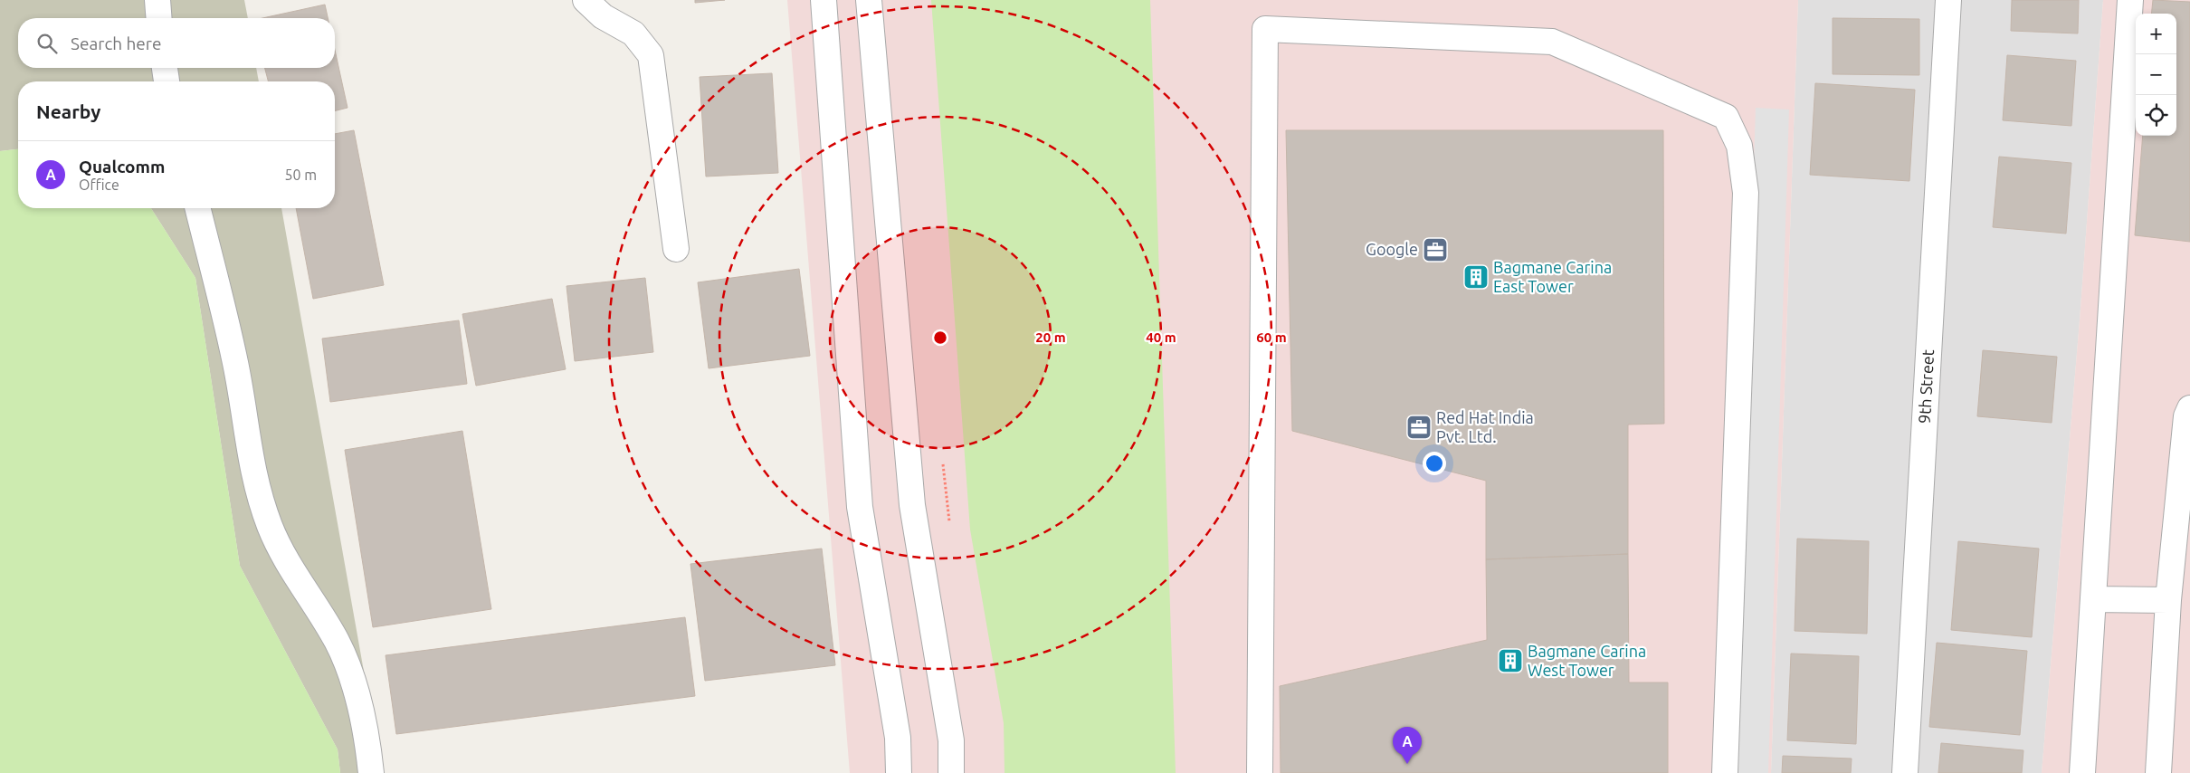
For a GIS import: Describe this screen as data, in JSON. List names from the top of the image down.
{
  "streets": {
    "street": ["9th Street"]
  },
  "places": {
    "office": ["Google", "Red Hat India Pvt. Ltd."],
    "building": ["Bagmane Carina East Tower", "Bagmane Carina West Tower"]
  },
  "page": {
    "map_buttons": ["+", "−"],
    "search": "Search here",
    "heading": "Nearby",
    "list": [
      {
        "mark": "A",
        "name": "Qualcomm",
        "note": "Office",
        "value": "50 m"
      }
    ],
    "pins": "A"
  },
  "rings": ["20 m", "40 m", "60 m"]
}
